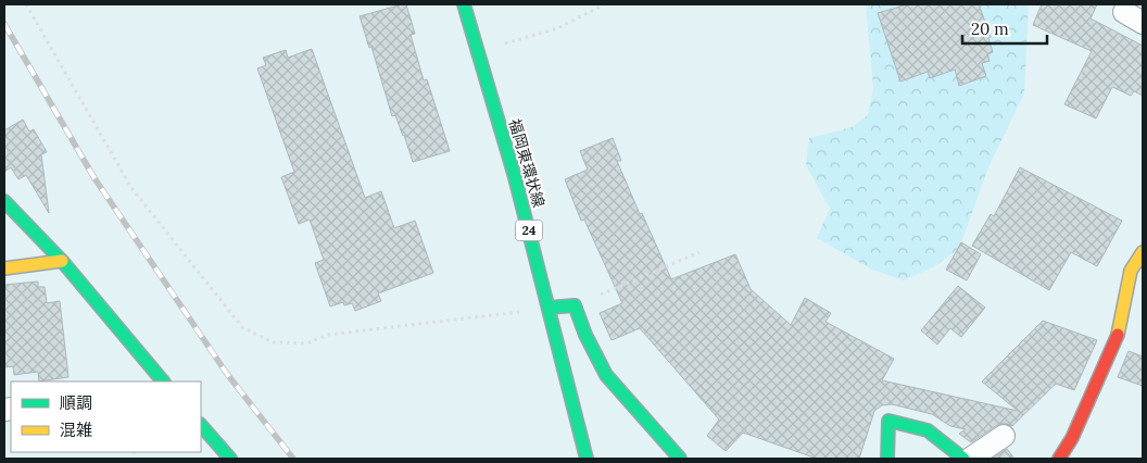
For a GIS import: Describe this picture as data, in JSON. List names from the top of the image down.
{
  "streets": {
    "street": ["福岡東環状線", "24"]
  },
  "legend": ["順調", "混雑"],
  "scale_bar": "20 m"
}
